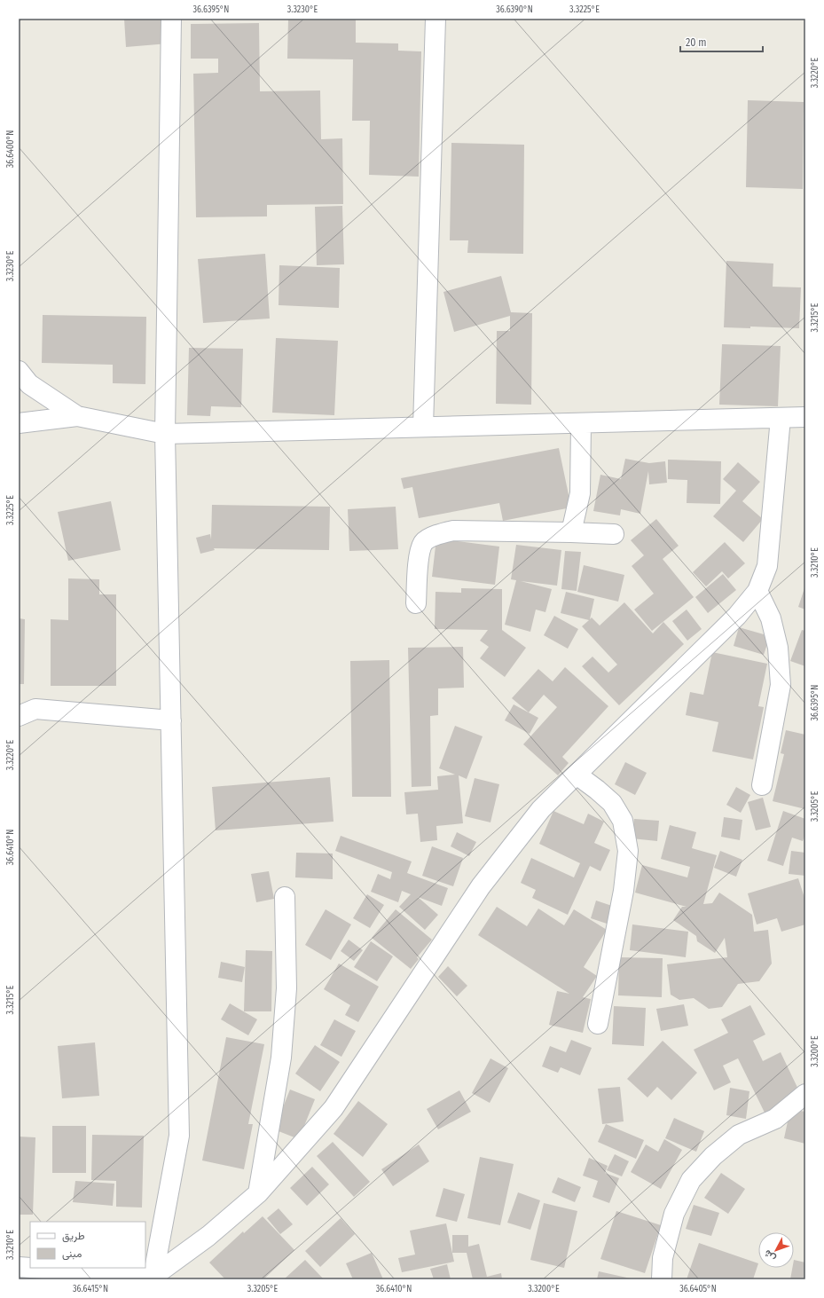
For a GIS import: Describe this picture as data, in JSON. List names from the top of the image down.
{
  "legend": ["طريق", "مبنى"],
  "scale_bar": "20 m",
  "north": "bottom left",
  "coordinates": [
    "36.6395°N",
    "3.3230°E",
    "36.6390°N",
    "3.3225°E",
    "3.3220°E",
    "36.6400°N",
    "3.3215°E",
    "3.3210°E",
    "3.3205°E",
    "36.6410°N",
    "3.3200°E",
    "36.6415°N",
    "36.6405°N"
  ]
}
